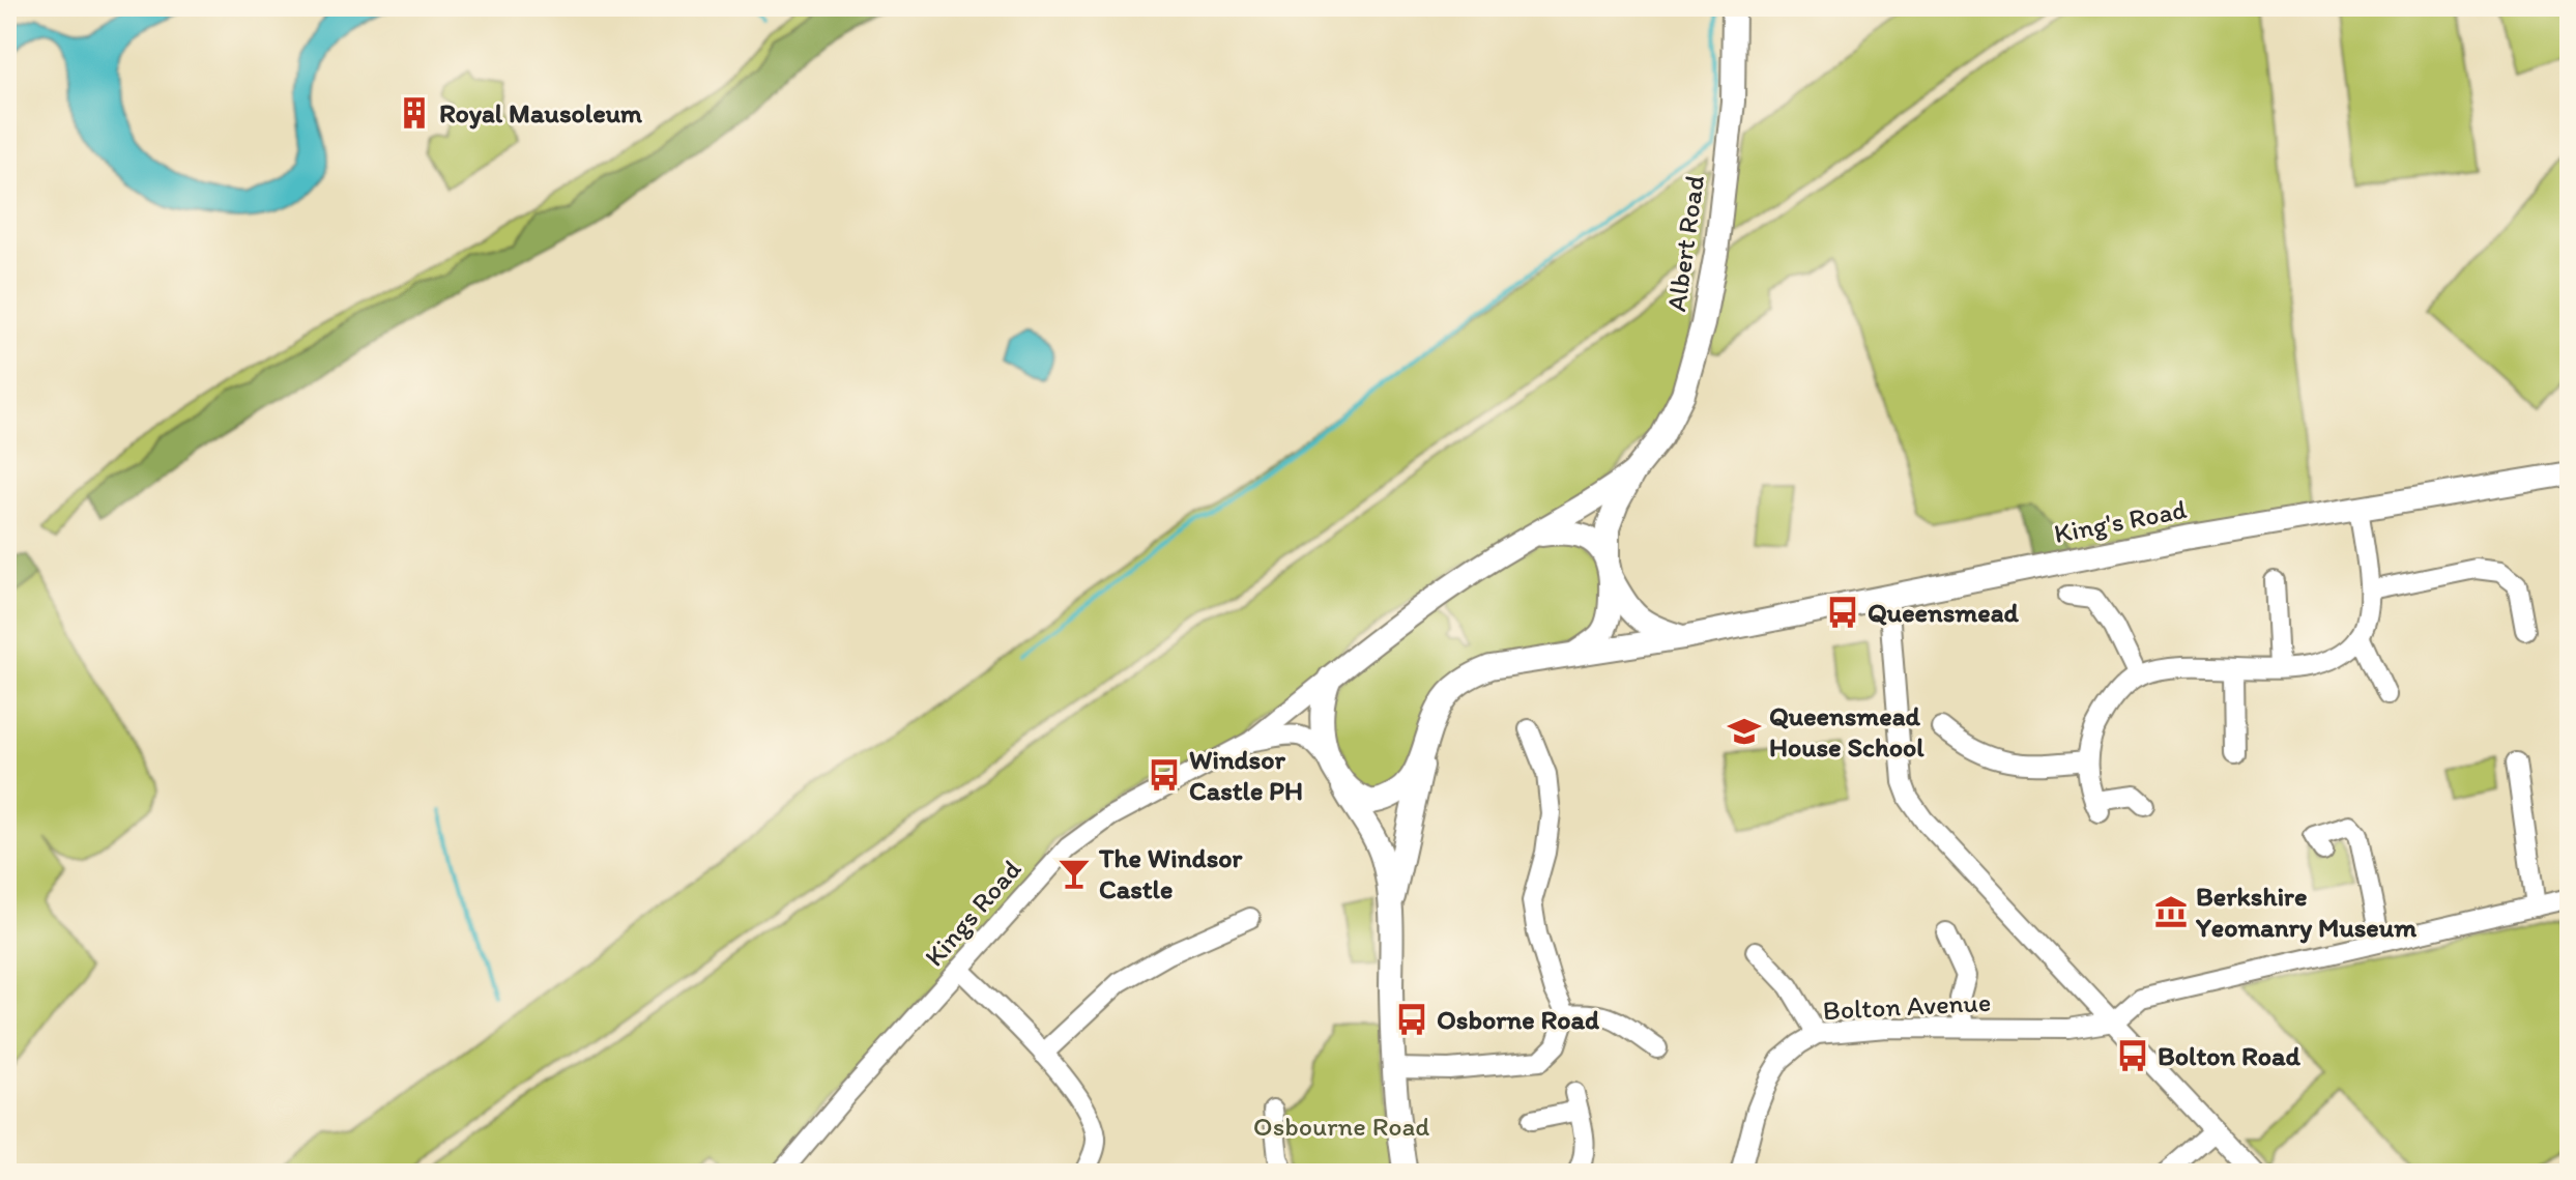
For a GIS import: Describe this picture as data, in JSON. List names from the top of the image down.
{
  "streets": {
    "main road": ["Albert Road", "King's Road"],
    "street": ["Kings Road", "Bolton Avenue"]
  },
  "crossings": [
    ["Albert Road", "King's Road"],
    ["Albert Road", "Kings Road"]
  ],
  "parks": ["Osbourne Road"],
  "places": {
    "building": ["Royal Mausoleum"],
    "bus stop": [
      "Queensmead",
      "Windsor Castle PH",
      "Osborne Road",
      "Bolton Road"
    ],
    "school or university": ["Queensmead House School"],
    "bar": ["The Windsor Castle"],
    "museum": ["Berkshire Yeomanry Museum"]
  }
}
